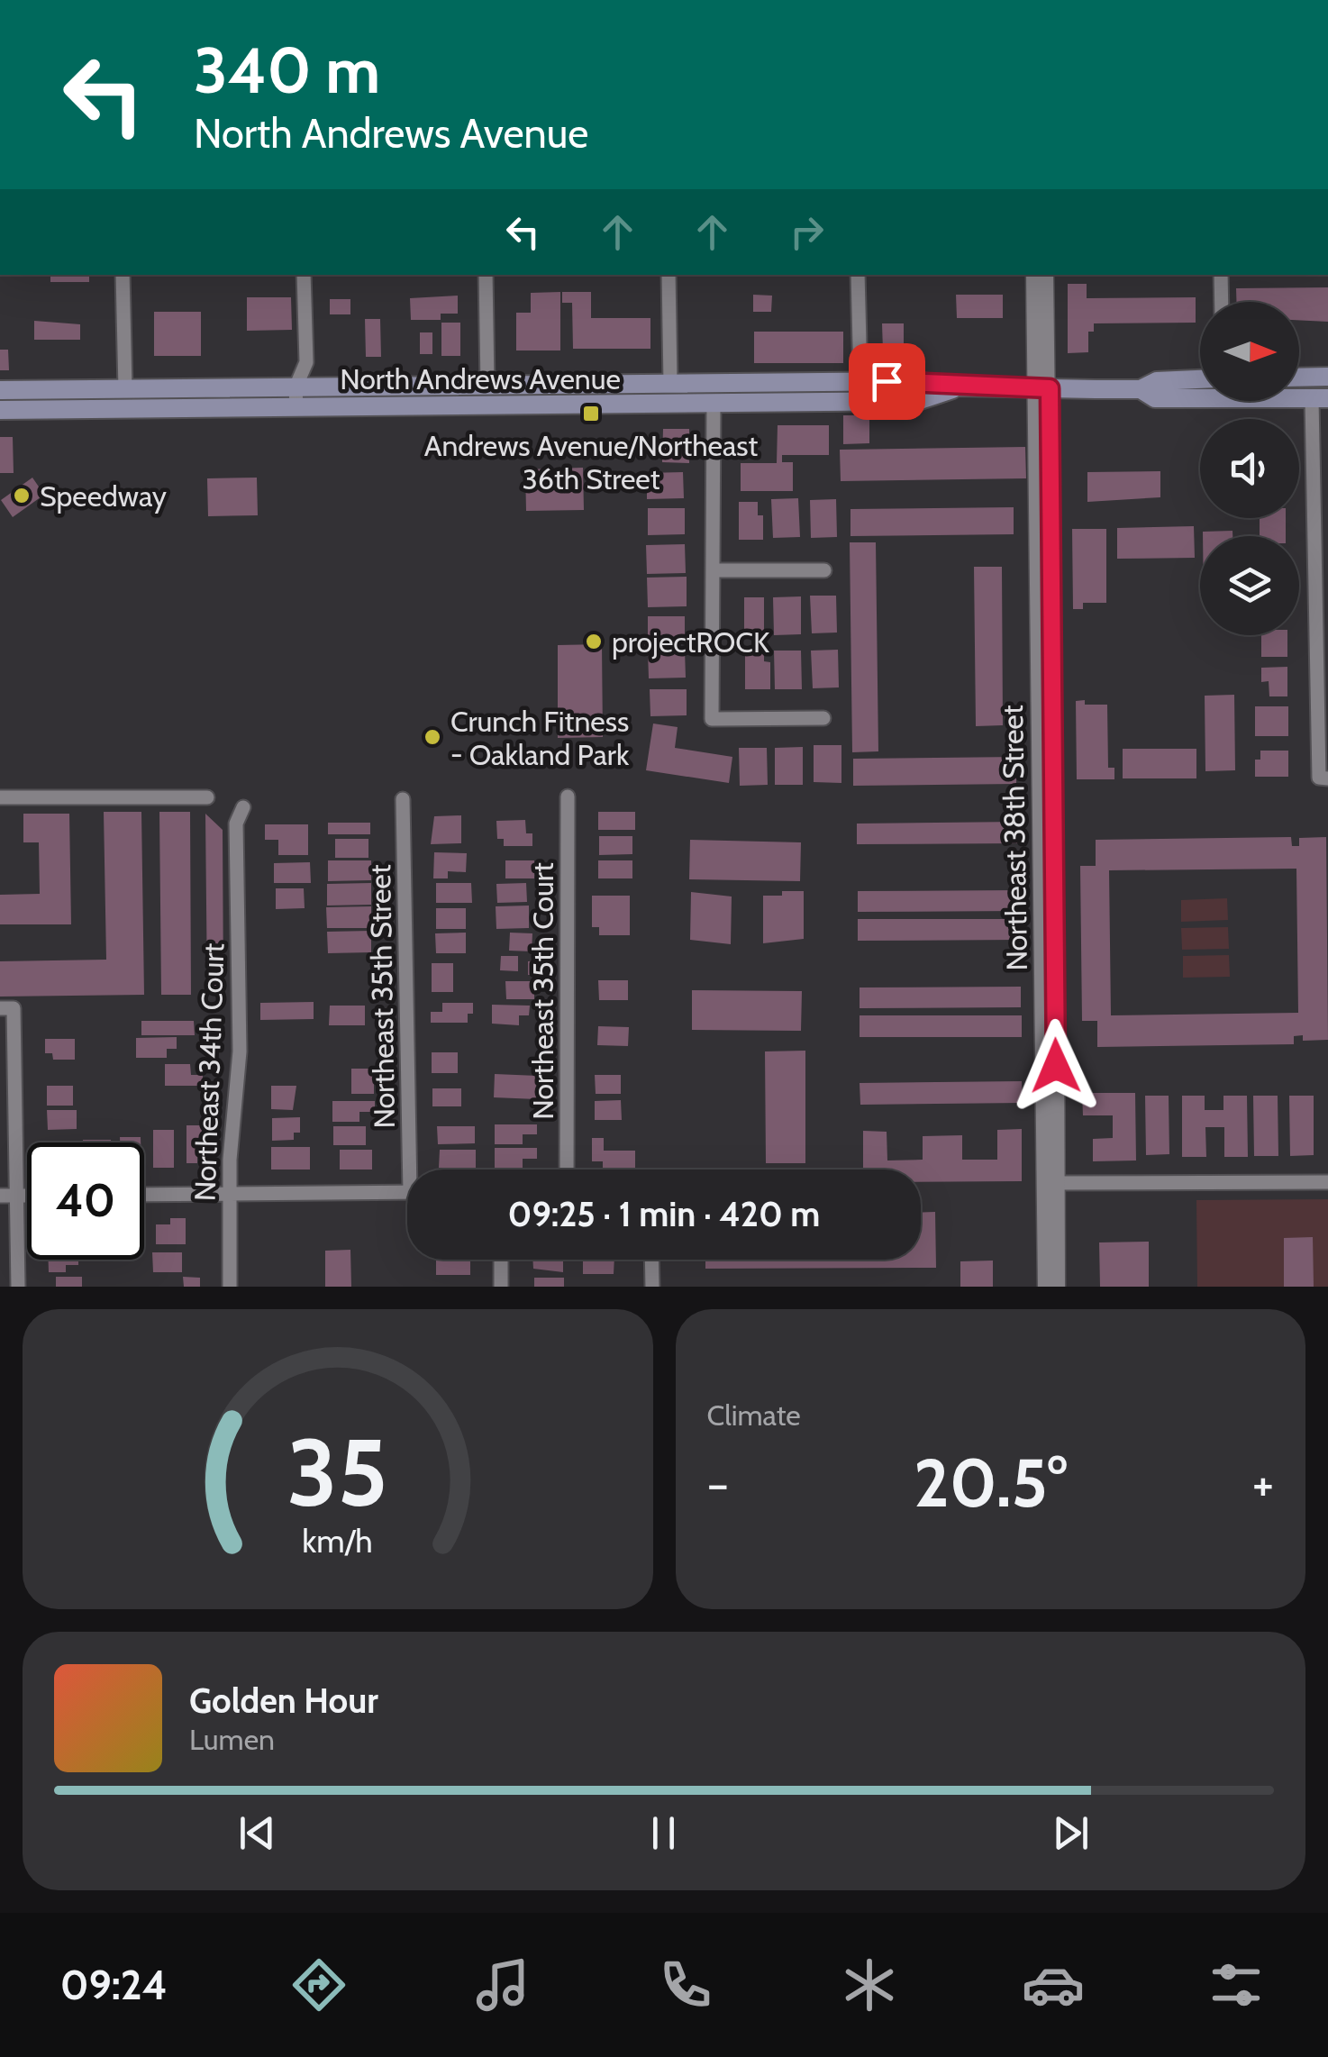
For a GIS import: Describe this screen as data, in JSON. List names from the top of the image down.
{
  "streets": {
    "main road": ["North Andrews Avenue"],
    "street": [
      "Northeast 38th Street",
      "Northeast 35th Court",
      "Northeast 35th Street",
      "Northeast 34th Court"
    ]
  },
  "crossings": [
    ["North Andrews Avenue", "Northeast 38th Street"]
  ],
  "places": {
    "transit": ["Andrews Avenue/Northeast 36th Street"],
    "other": ["Speedway", "projectROCK", "Crunch Fitness - Oakland Park"]
  },
  "north": "right",
  "page": {
    "turn": ["340 m", "North Andrews Avenue"],
    "limit": "40",
    "trip": "09:25 · 1 min · 420 m",
    "tile": "Climate",
    "heat": ["−", "20.5°", "+"],
    "song": ["Golden Hour", "Lumen"],
    "tabs": "09:24",
    "gauge": ["35", "km/h"]
  }
}
